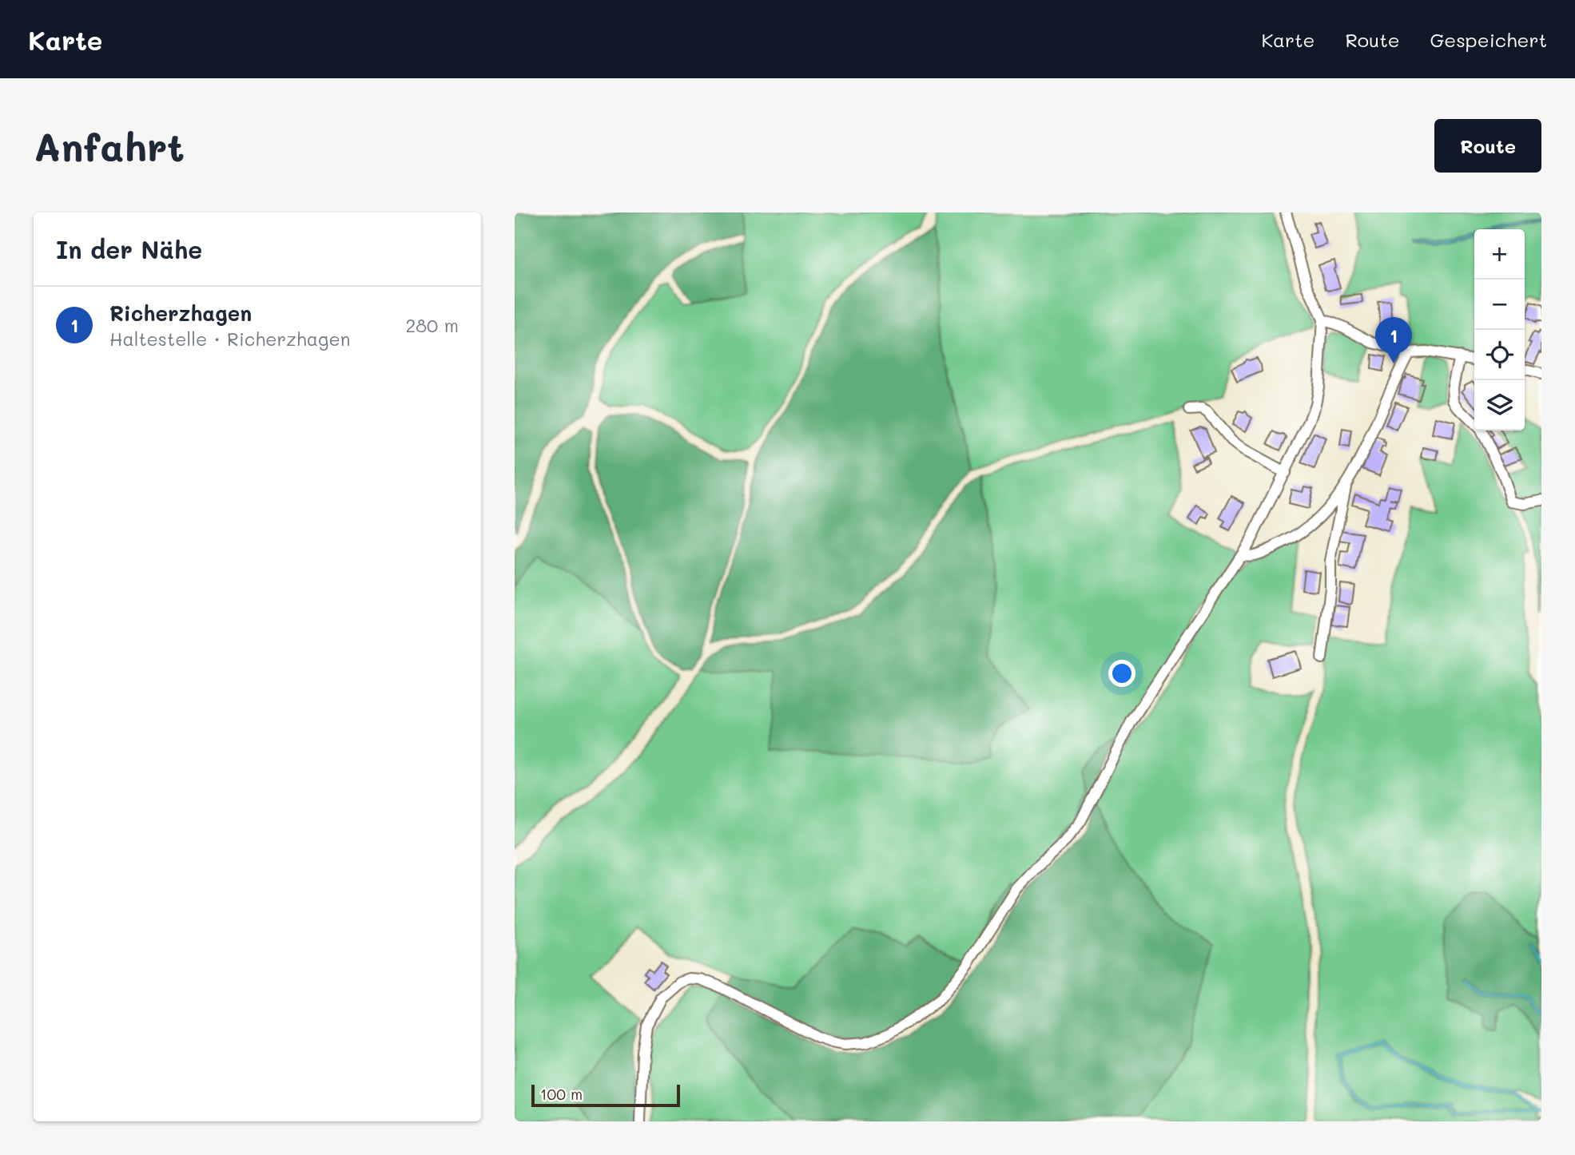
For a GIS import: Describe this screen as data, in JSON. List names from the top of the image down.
{
  "scale_bar": "100 m",
  "page": {
    "header": "Karte",
    "nav": ["Karte", "Route", "Gespeichert"],
    "buttons": "Route",
    "title": "Anfahrt",
    "heading": "In der Nähe",
    "map_buttons": ["+", "−"],
    "list": [
      {
        "mark": "1",
        "name": "Richerzhagen",
        "note": "Haltestelle · Richerzhagen",
        "value": "280 m"
      }
    ],
    "pins": "1",
    "scale": "100 m"
  }
}
